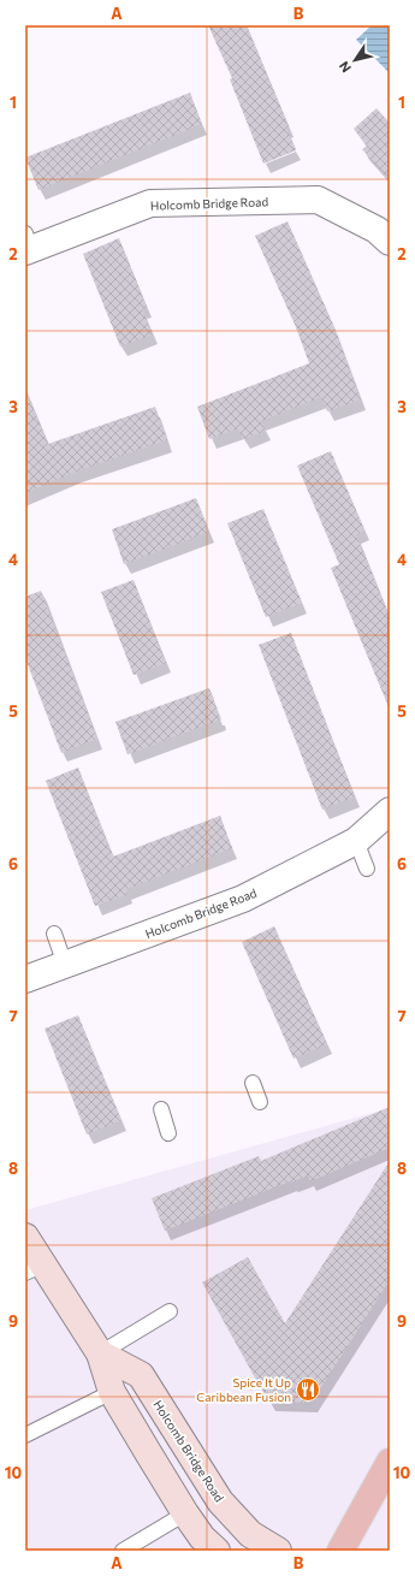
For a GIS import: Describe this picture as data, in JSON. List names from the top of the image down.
{
  "streets": {
    "main road": ["Holcomb Bridge Road"]
  },
  "places": {
    "restaurant": ["Spice It Up Caribbean Fusion"]
  },
  "north": "bottom left",
  "grid": {
    "columns": ["A", "B"],
    "rows": [
      "1",
      "2",
      "3",
      "4",
      "5",
      "6",
      "7",
      "8",
      "9",
      "10"
    ]
  }
}
